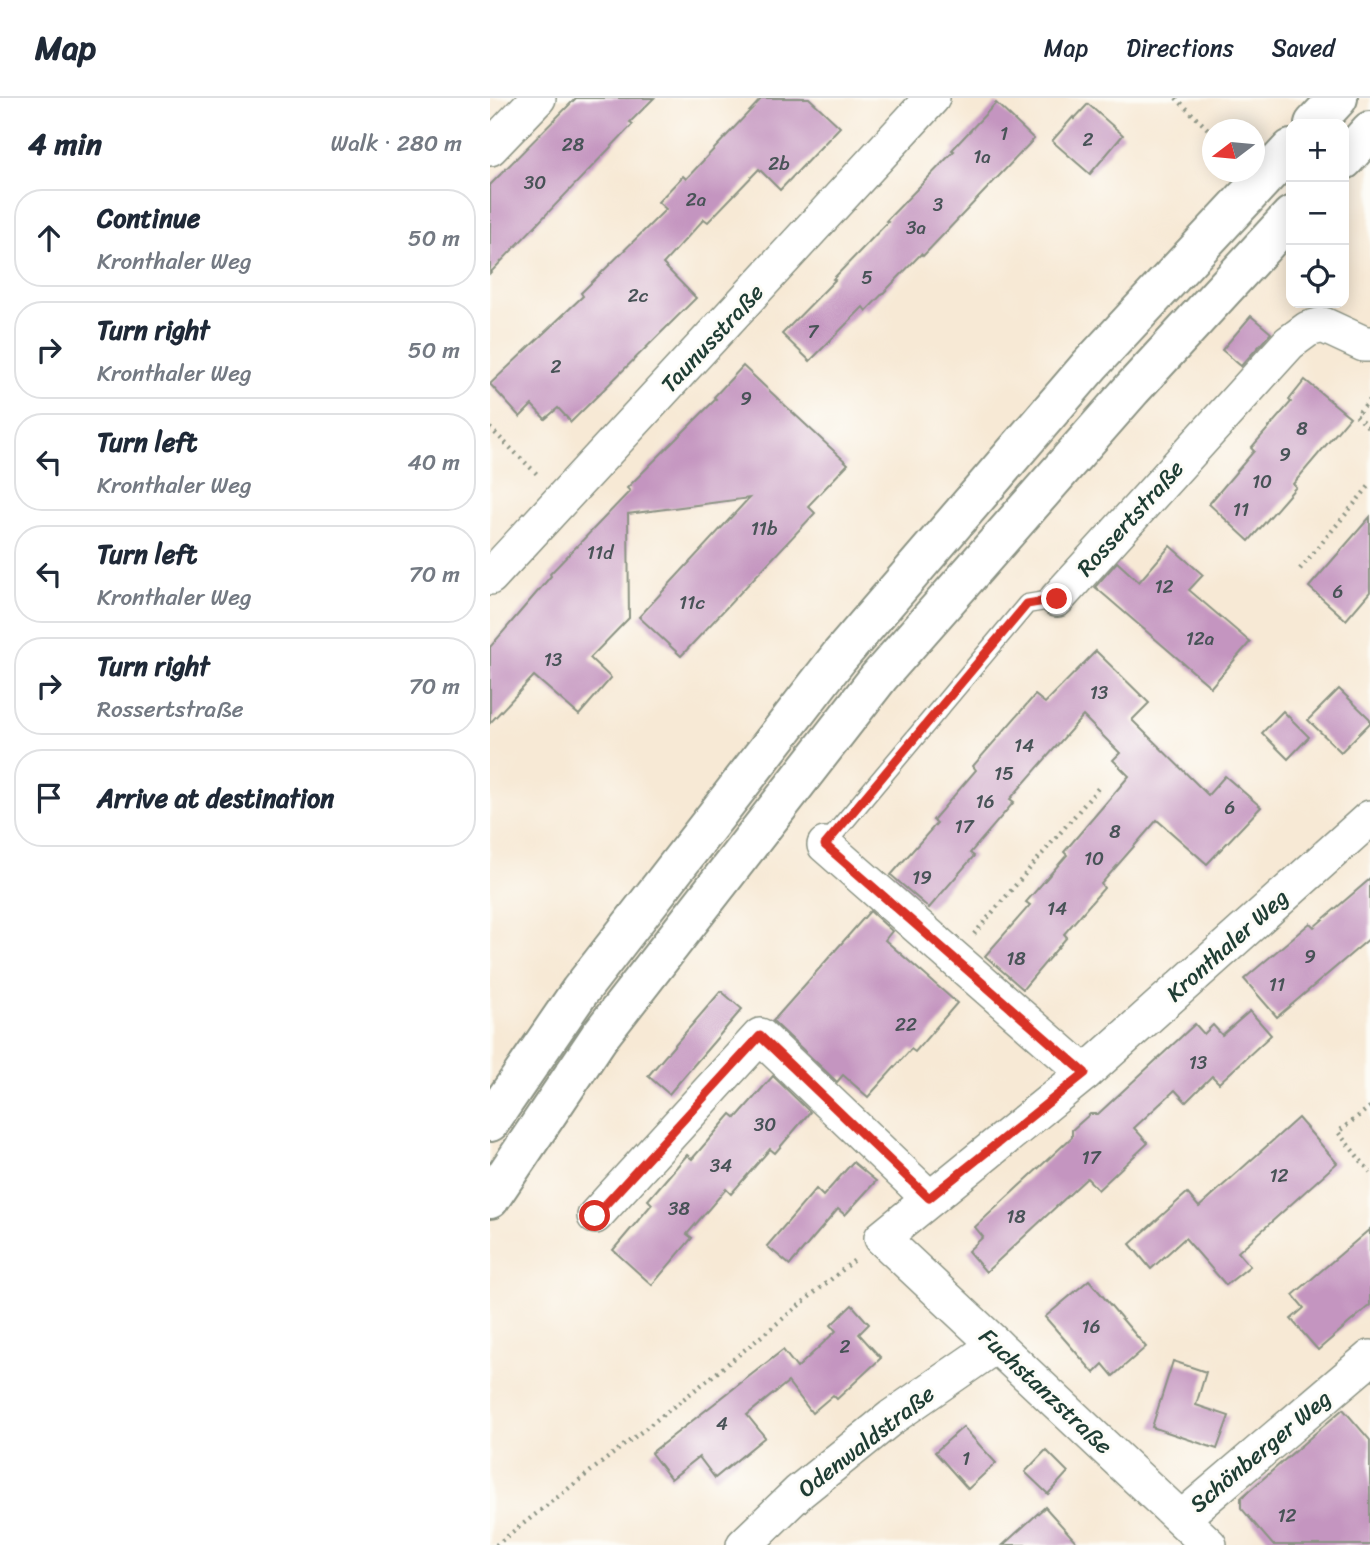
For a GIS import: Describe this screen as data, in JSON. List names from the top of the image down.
{
  "streets": {
    "street": [
      "Taunusstraße",
      "Rossertstraße",
      "Kronthaler Weg",
      "Fuchstanzstraße",
      "Odenwaldstraße",
      "Schönberger Weg"
    ]
  },
  "crossings": [
    ["Kronthaler Weg", "Fuchstanzstraße"],
    ["Fuchstanzstraße", "Odenwaldstraße"],
    ["Fuchstanzstraße", "Schönberger Weg"]
  ],
  "house_numbers": [
    "1",
    "2",
    "28",
    "1a",
    "2b",
    "30",
    "2a",
    "3",
    "3a",
    "5",
    "2c",
    "7",
    "2",
    "9",
    "8",
    "9",
    "10",
    "11",
    "11b",
    "11d",
    "12",
    "6",
    "11c",
    "12a",
    "13",
    "13",
    "14",
    "15",
    "16",
    "6",
    "17",
    "8",
    "10",
    "19",
    "14",
    "9",
    "18",
    "11",
    "22",
    "13",
    "30",
    "17",
    "34",
    "12",
    "38",
    "18",
    "16",
    "2",
    "4",
    "1",
    "12"
  ],
  "north": "left",
  "page": {
    "header": "Map",
    "nav": ["Map", "Directions", "Saved"],
    "heading": ["4 min", "Walk · 280 m"],
    "map_buttons": ["+", "−"],
    "list": [
      ["Continue", "Kronthaler Weg", "50 m"],
      ["Turn right", "Kronthaler Weg", "50 m"],
      ["Turn left", "Kronthaler Weg", "40 m"],
      ["Turn left", "Kronthaler Weg", "70 m"],
      ["Turn right", "Rossertstraße", "70 m"],
      "Arrive at destination"
    ]
  }
}
